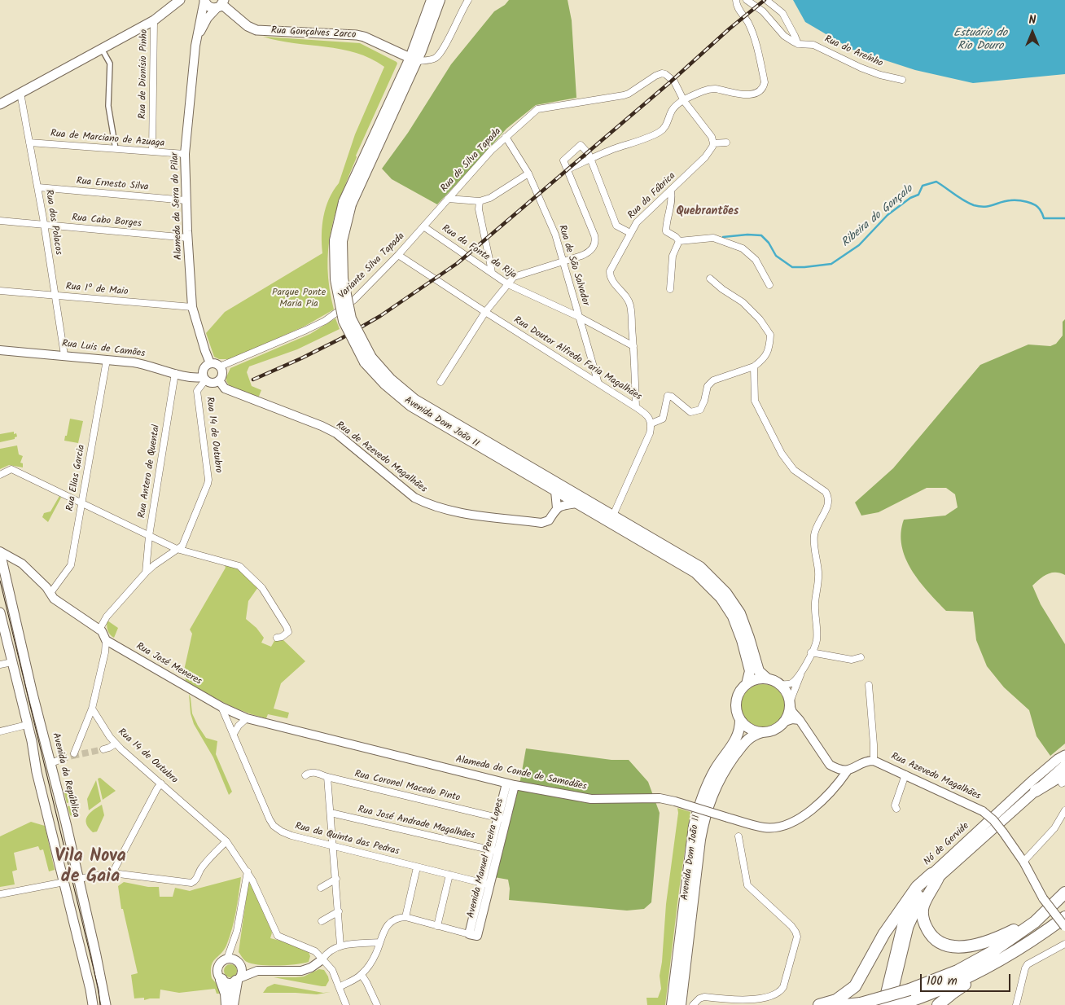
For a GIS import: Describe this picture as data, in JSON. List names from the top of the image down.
{
  "streets": {
    "main road": [
      "Rua Gonçalves Zarco",
      "Avenida Dom João II",
      "Avenida da República",
      "Nó de Gervide"
    ],
    "street": [
      "Rua do Areínho",
      "Rua de Dionísio Pinho",
      "Rua de Marciano de Azuaga",
      "Rua de Silva Tapada",
      "Rua Ernesto Silva",
      "Rua da Fábrica",
      "Alameda da Serra do Pilar",
      "Rua Cabo Borges",
      "Rua dos Polacos",
      "Rua da Fonte da Rija",
      "Rua de São Salvador",
      "Variante Silva Tapada",
      "Rua 1º de Maio",
      "Rua Luis de Camões",
      "Rua Doutor Alfredo Faria Magalhães",
      "Rua 14 de Outubro",
      "Rua de Azevedo Magalhães",
      "Rua Antero de Quental",
      "Rua Elias Garcia",
      "Rua José Meneres",
      "Alameda do Conde de Samodães",
      "Rua Azevedo Magalhães",
      "Rua Coronel Macedo Pinto",
      "Rua José Andrade Magalhães",
      "Rua da Quinta das Pedras",
      "Avenida Manuel Pereira Lopes"
    ]
  },
  "crossings": [
    ["Rua Gonçalves Zarco", "Alameda da Serra do Pilar"],
    ["Rua Gonçalves Zarco", "Avenida Dom João II"],
    ["Rua de Dionísio Pinho", "Rua de Marciano de Azuaga"],
    ["Rua de Marciano de Azuaga", "Alameda da Serra do Pilar"],
    ["Rua de Marciano de Azuaga", "Rua dos Polacos"],
    ["Rua de Silva Tapada", "Rua da Fonte da Rija"],
    ["Rua de Silva Tapada", "Rua de São Salvador"],
    ["Rua de Silva Tapada", "Variante Silva Tapada"],
    ["Rua Ernesto Silva", "Alameda da Serra do Pilar"],
    ["Rua Ernesto Silva", "Rua dos Polacos"],
    ["Rua da Fábrica", "Rua da Fonte da Rija"],
    ["Rua da Fábrica", "Rua Doutor Alfredo Faria Magalhães"],
    ["Alameda da Serra do Pilar", "Rua Cabo Borges"],
    ["Alameda da Serra do Pilar", "Variante Silva Tapada"],
    ["Alameda da Serra do Pilar", "Rua 1º de Maio"],
    ["Alameda da Serra do Pilar", "Rua Luis de Camões"],
    ["Alameda da Serra do Pilar", "Rua 14 de Outubro"],
    ["Alameda da Serra do Pilar", "Rua de Azevedo Magalhães"],
    ["Rua Cabo Borges", "Rua dos Polacos"],
    ["Rua dos Polacos", "Rua 1º de Maio"],
    ["Rua dos Polacos", "Rua Luis de Camões"],
    ["Rua da Fonte da Rija", "Rua de São Salvador"],
    ["Rua da Fonte da Rija", "Variante Silva Tapada"],
    ["Rua de São Salvador", "Rua Doutor Alfredo Faria Magalhães"],
    ["Variante Silva Tapada", "Rua Luis de Camões"],
    ["Variante Silva Tapada", "Rua Doutor Alfredo Faria Magalhães"],
    ["Variante Silva Tapada", "Rua 14 de Outubro"],
    ["Variante Silva Tapada", "Rua de Azevedo Magalhães"],
    ["Rua Luis de Camões", "Rua 14 de Outubro"],
    ["Rua Luis de Camões", "Rua de Azevedo Magalhães"],
    ["Rua Luis de Camões", "Rua Antero de Quental"],
    ["Rua Luis de Camões", "Rua Elias Garcia"],
    ["Rua 14 de Outubro", "Rua de Azevedo Magalhães"],
    ["Rua 14 de Outubro", "Rua Antero de Quental"],
    ["Rua José Meneres", "Alameda do Conde de Samodães"],
    ["Rua José Meneres", "Rua da Quinta das Pedras"],
    ["Alameda do Conde de Samodães", "Rua Azevedo Magalhães"],
    ["Alameda do Conde de Samodães", "Rua da Quinta das Pedras"],
    ["Alameda do Conde de Samodães", "Avenida Manuel Pereira Lopes"],
    ["Rua Coronel Macedo Pinto", "Avenida Manuel Pereira Lopes"],
    ["Rua José Andrade Magalhães", "Avenida Manuel Pereira Lopes"],
    ["Rua da Quinta das Pedras", "Avenida Manuel Pereira Lopes"]
  ],
  "districts": ["Quebrantões", "Vila Nova de Gaia"],
  "water": ["Estuário do Rio Douro", "Ribeira do Gonçalo"],
  "parks": ["Parque Ponte Maria Pia"],
  "scale_bar": "100 m",
  "north": "top"
}
